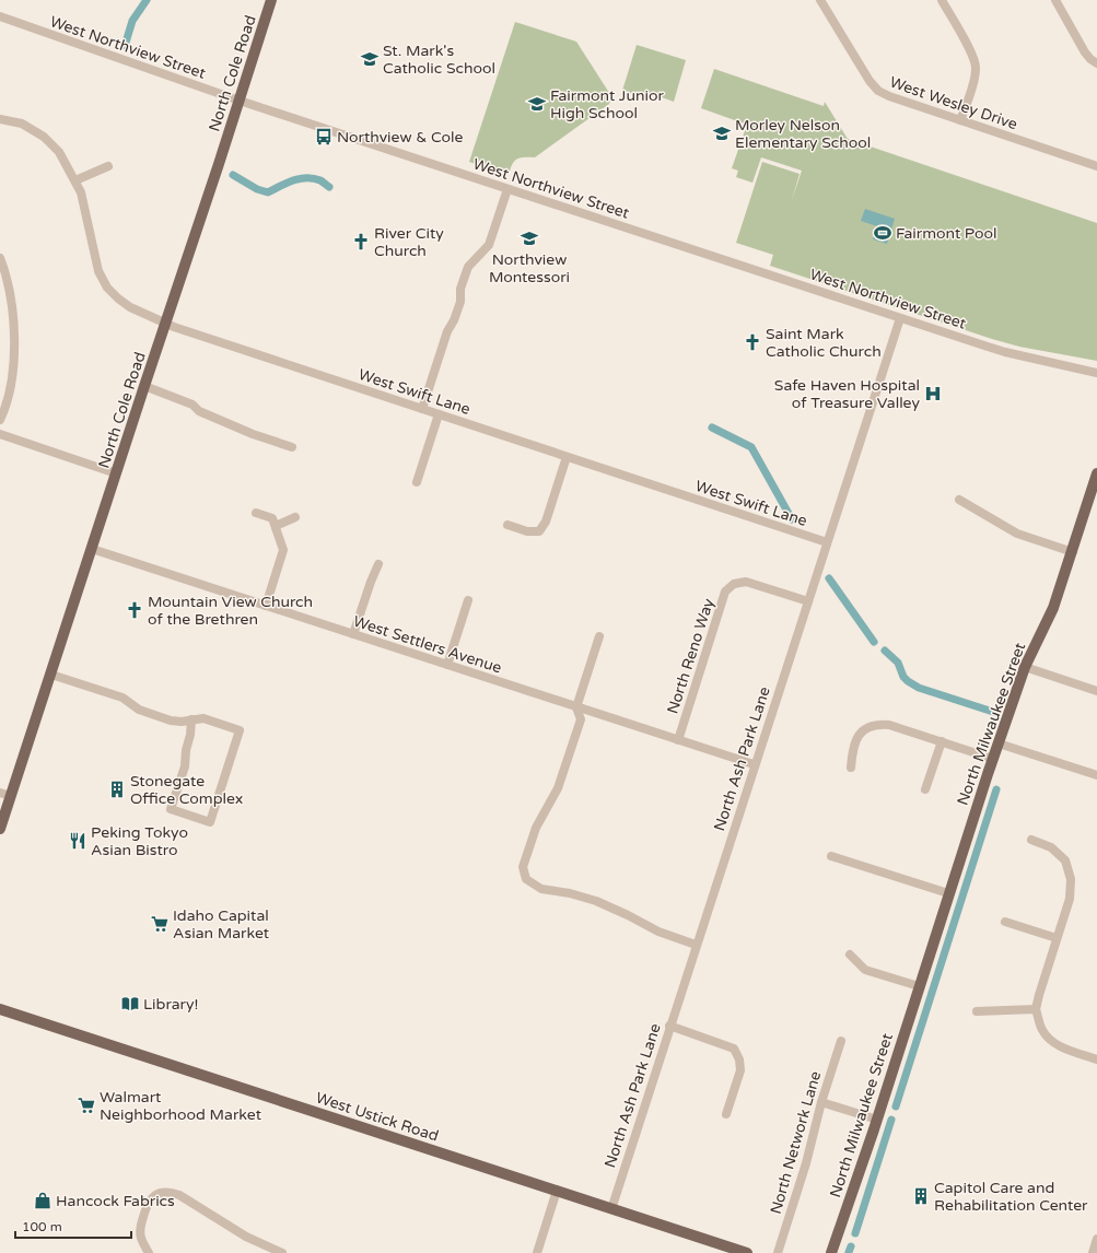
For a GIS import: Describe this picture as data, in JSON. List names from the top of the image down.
{
  "streets": {
    "main road": ["North Cole Road", "North Milwaukee Street", "West Ustick Road"],
    "street": [
      "West Northview Street",
      "West Wesley Drive",
      "West Swift Lane",
      "West Settlers Avenue",
      "North Reno Way",
      "North Ash Park Lane",
      "North Network Lane"
    ]
  },
  "crossings": [
    ["West Northview Street", "North Cole Road"],
    ["West Northview Street", "North Ash Park Lane"],
    ["North Cole Road", "West Swift Lane"],
    ["North Cole Road", "West Settlers Avenue"],
    ["West Swift Lane", "North Ash Park Lane"],
    ["West Settlers Avenue", "North Reno Way"],
    ["West Settlers Avenue", "North Ash Park Lane"],
    ["North Reno Way", "North Ash Park Lane"],
    ["North Ash Park Lane", "West Ustick Road"]
  ],
  "places": {
    "school or university": [
      "St. Mark's Catholic School",
      "Fairmont Junior High School",
      "Morley Nelson Elementary School",
      "Northview Montessori"
    ],
    "bus stop": ["Northview & Cole"],
    "sports": ["Fairmont Pool"],
    "church": ["River City Church", "Saint Mark Catholic Church", "Mountain View Church of the Brethren"],
    "hospital": ["Safe Haven Hospital of Treasure Valley"],
    "building": ["Stonegate Office Complex", "Capitol Care and Rehabilitation Center"],
    "restaurant": ["Peking Tokyo Asian Bistro"],
    "supermarket": ["Idaho Capital Asian Market", "Walmart Neighborhood Market"],
    "library": ["Library!"],
    "shop": ["Hancock Fabrics"]
  },
  "scale_bar": "100 m"
}
